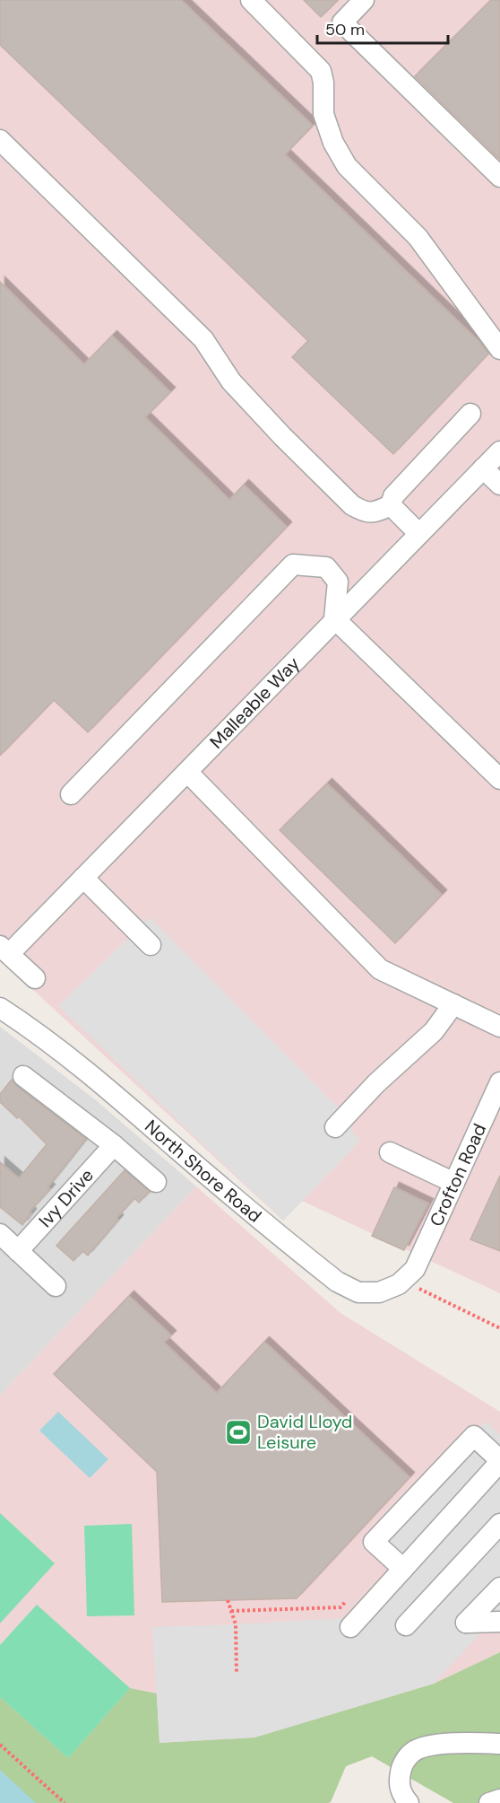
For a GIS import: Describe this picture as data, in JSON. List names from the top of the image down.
{
  "streets": {
    "street": [
      "Malleable Way",
      "North Shore Road",
      "Crofton Road",
      "Ivy Drive"
    ]
  },
  "crossings": [
    ["North Shore Road", "Crofton Road"]
  ],
  "places": {
    "sports": ["David Lloyd Leisure"]
  },
  "scale_bar": "50 m"
}
